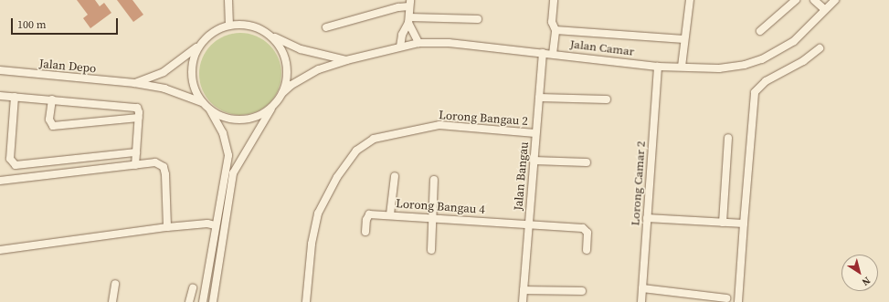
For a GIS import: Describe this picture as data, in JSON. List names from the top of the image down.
{
  "streets": {
    "street": [
      "Jalan Camar",
      "Jalan Depo",
      "Lorong Bangau 2",
      "Jalan Bangau",
      "Lorong Camar 2",
      "Lorong Bangau 4"
    ]
  },
  "crossings": [
    ["Jalan Camar", "Jalan Depo"],
    ["Jalan Camar", "Jalan Bangau"],
    ["Jalan Camar", "Lorong Camar 2"],
    ["Lorong Bangau 2", "Jalan Bangau"],
    ["Jalan Bangau", "Lorong Bangau 4"]
  ],
  "scale_bar": "100 m",
  "north": "bottom right"
}
